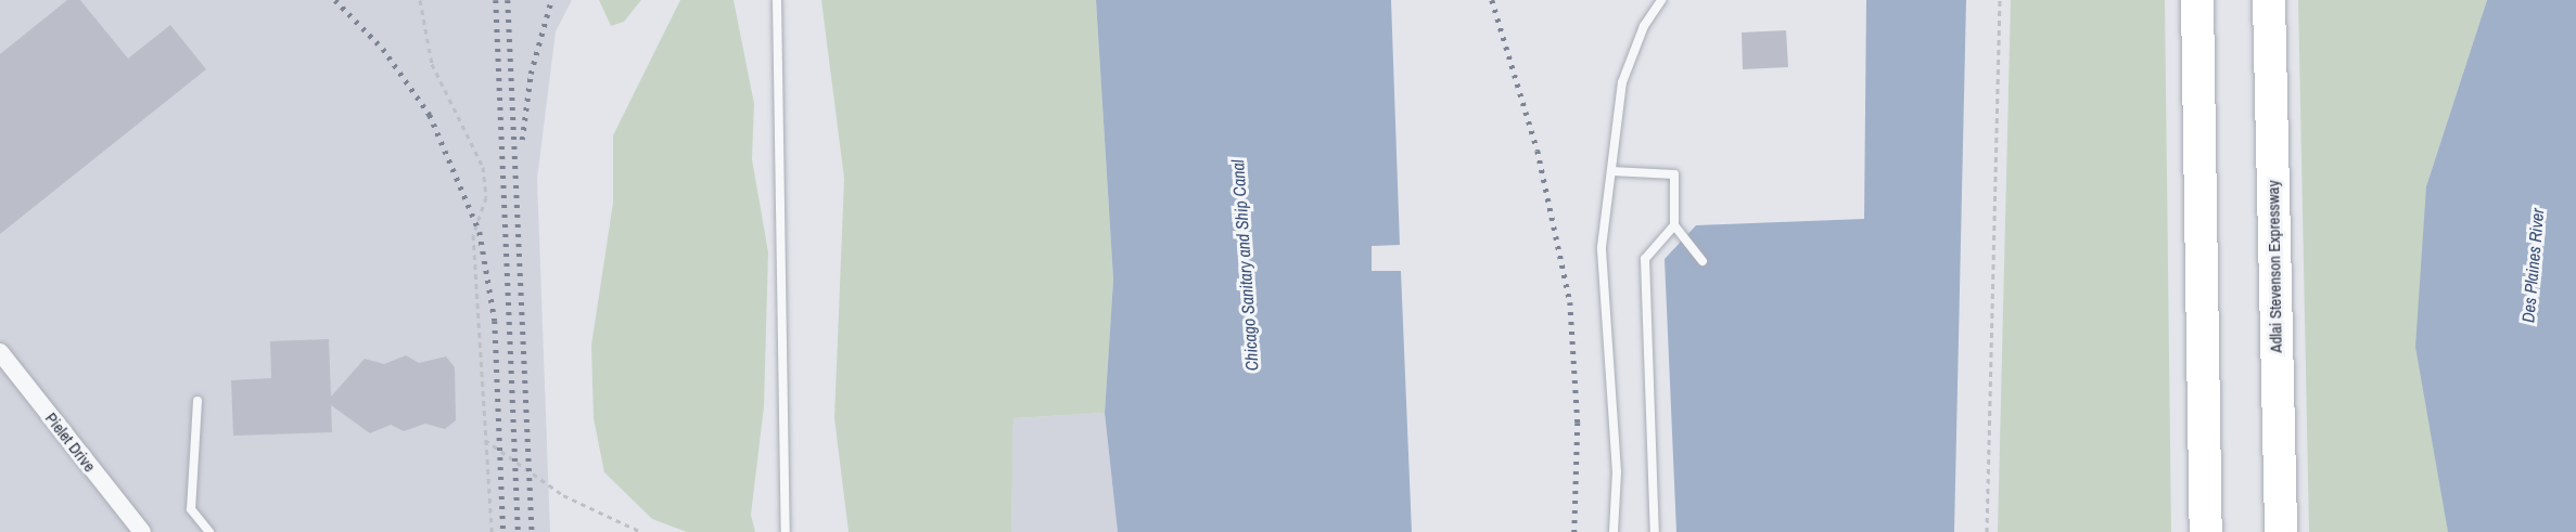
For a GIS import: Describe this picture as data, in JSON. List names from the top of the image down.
{
  "streets": {
    "highway": ["Adlai Stevenson Expressway"],
    "street": ["Pielet Drive"]
  },
  "water": ["Chicago Sanitary and Ship Canal", "Des Plaines River"]
}
